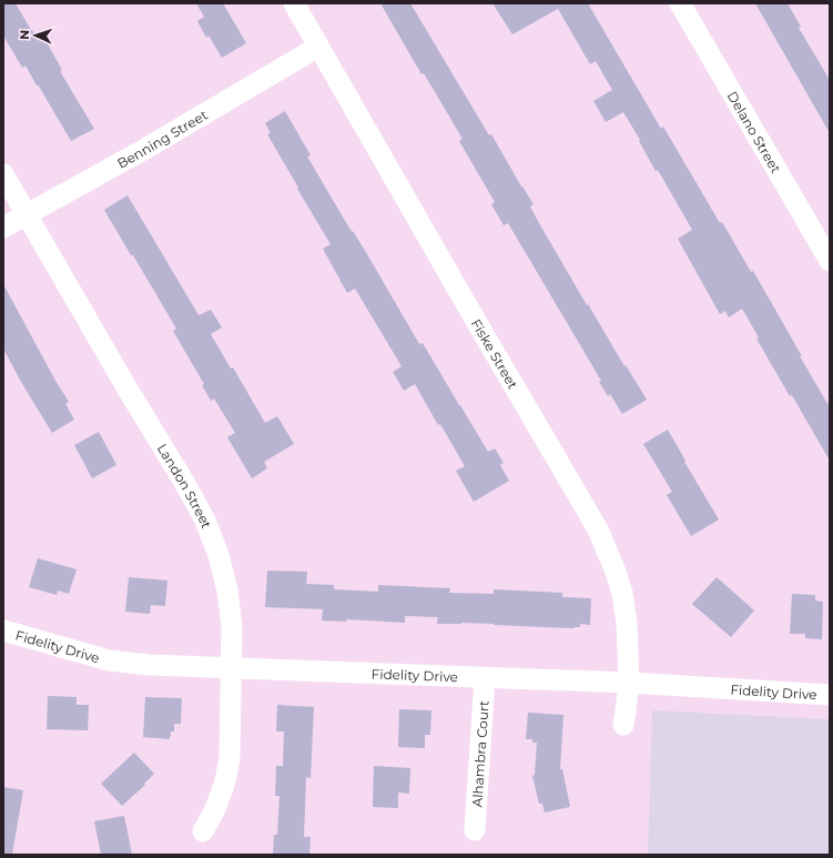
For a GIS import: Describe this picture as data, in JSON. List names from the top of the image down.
{
  "streets": {
    "street": [
      "Delano Street",
      "Benning Street",
      "Fiske Street",
      "Landon Street",
      "Fidelity Drive",
      "Alhambra Court"
    ]
  },
  "crossings": [
    ["Benning Street", "Fiske Street"],
    ["Benning Street", "Landon Street"],
    ["Fiske Street", "Fidelity Drive"],
    ["Landon Street", "Fidelity Drive"],
    ["Fidelity Drive", "Alhambra Court"]
  ],
  "north": "left"
}
